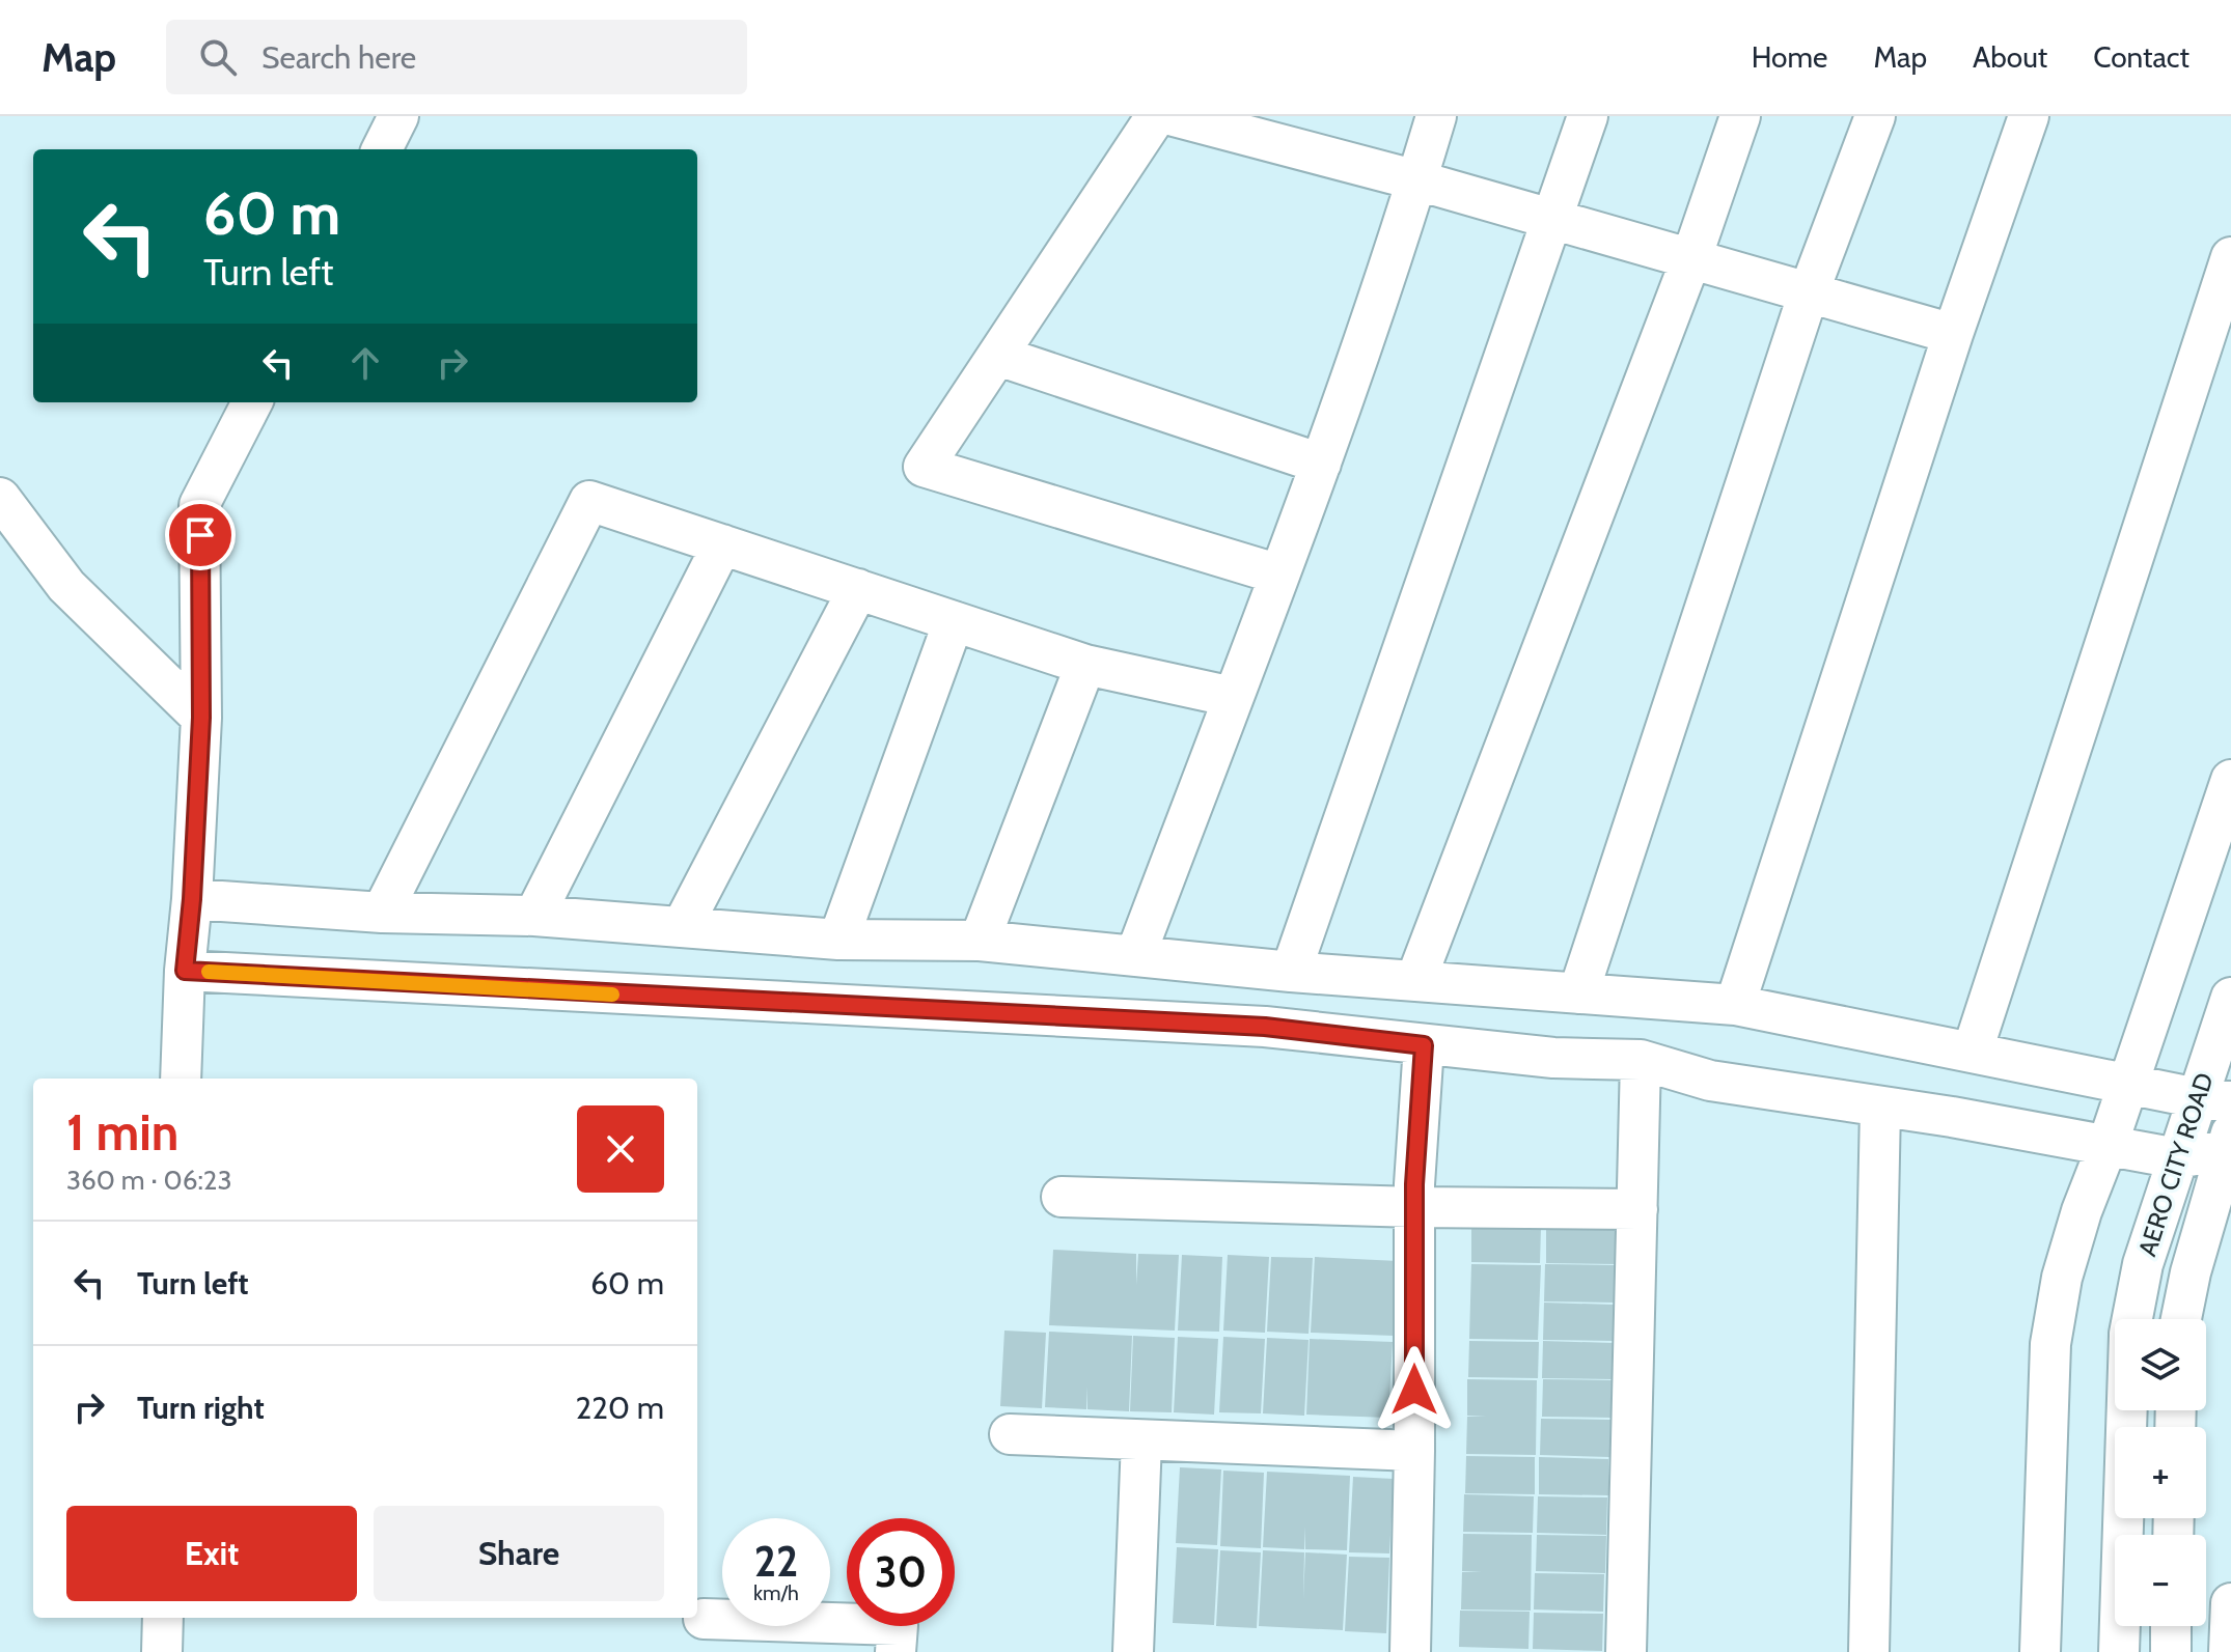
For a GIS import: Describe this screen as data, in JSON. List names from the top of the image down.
{
  "streets": {
    "street": ["AERO CITY ROAD"]
  },
  "page": {
    "header": "Map",
    "search": "Search here",
    "nav": [
      "Home",
      "Map",
      "About",
      "Contact"
    ],
    "turn": ["60 m", "Turn left"],
    "heading": ["1 min", "360 m · 06:23"],
    "list": [
      {
        "name": "Turn left",
        "value": "60 m"
      },
      {
        "name": "Turn right",
        "value": "220 m"
      }
    ],
    "map_buttons": ["+", "−"],
    "buttons": ["Exit", "Share"],
    "speed": "22 km/h",
    "limit": "30"
  }
}
